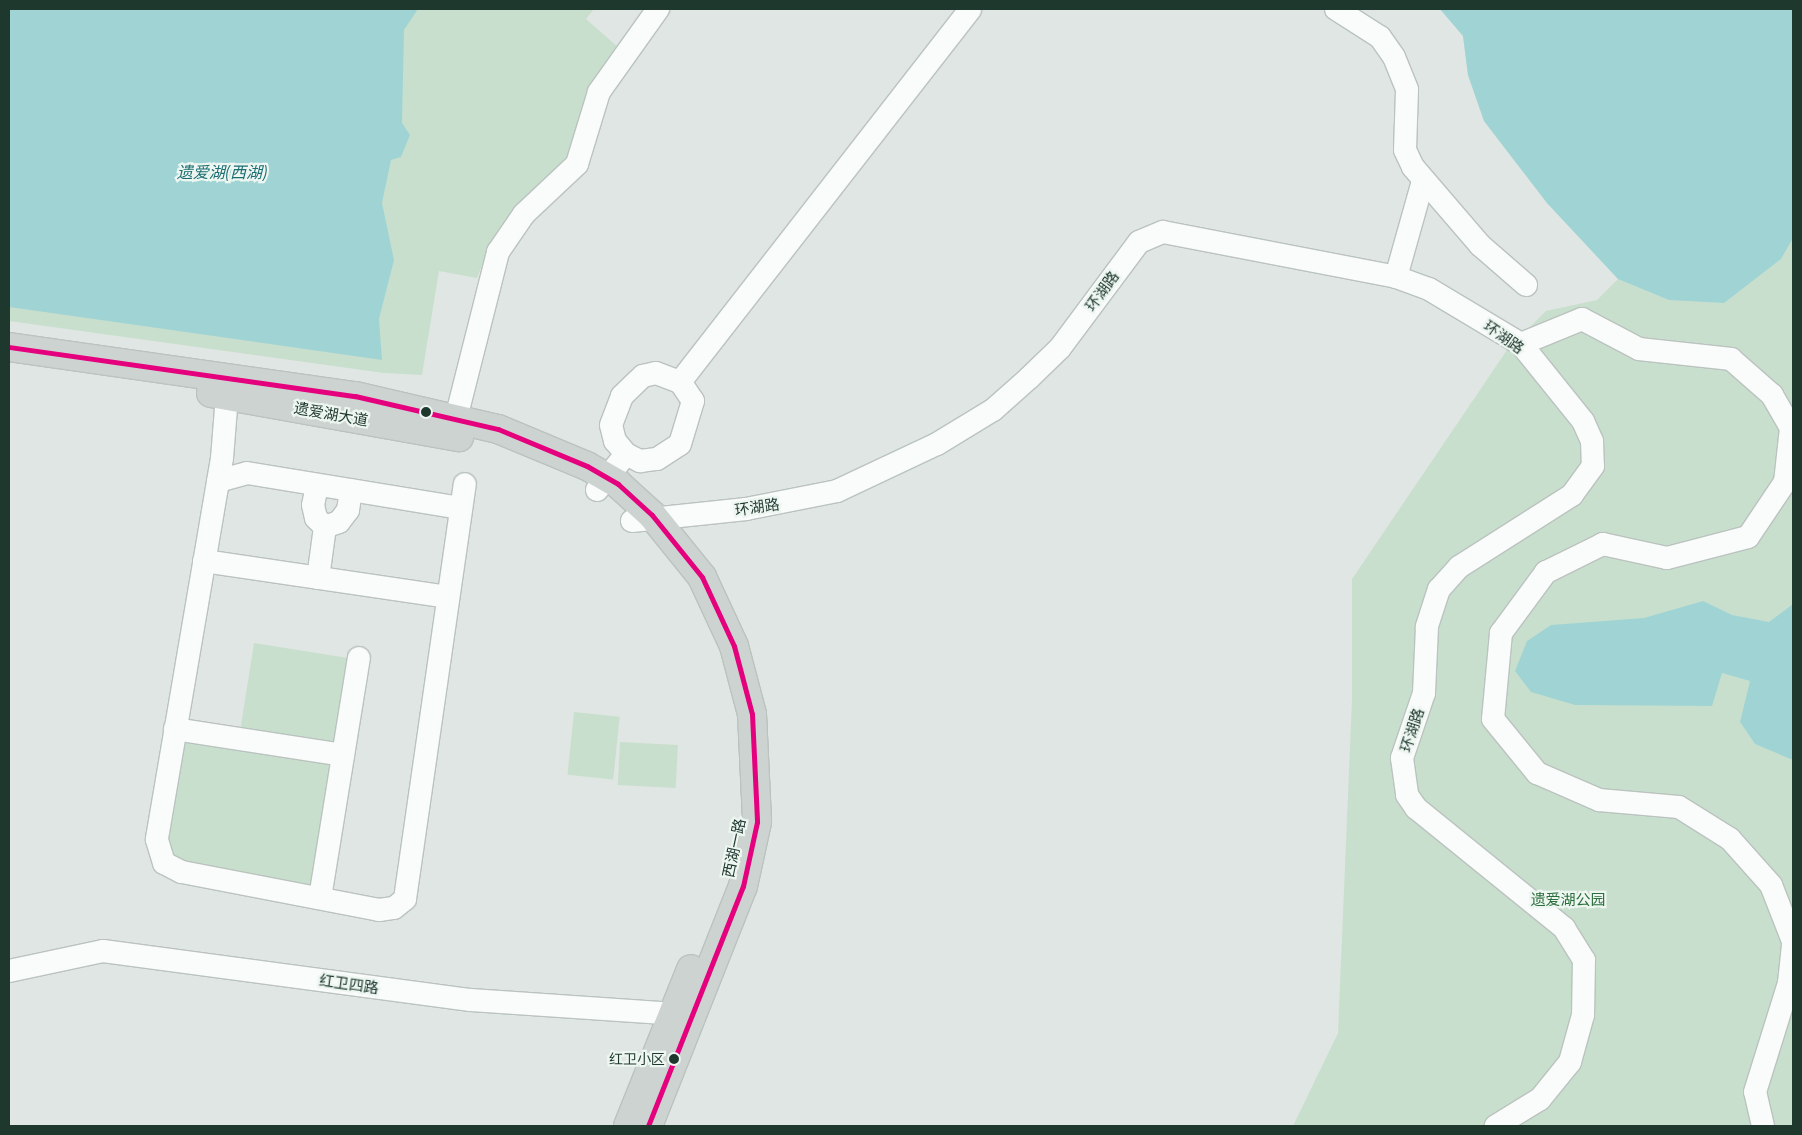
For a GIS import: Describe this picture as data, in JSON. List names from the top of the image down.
{
  "streets": {
    "main road": ["遗爱湖大道", "西湖一路"],
    "street": ["环湖路", "红卫四路"]
  },
  "crossings": [
    ["环湖路", "遗爱湖大道"],
    ["环湖路", "西湖一路"],
    ["遗爱湖大道", "西湖一路"],
    ["西湖一路", "红卫四路"]
  ],
  "water": ["遗爱湖(西湖)"],
  "parks": ["遗爱湖公园"],
  "places": ["红卫小区"]
}
